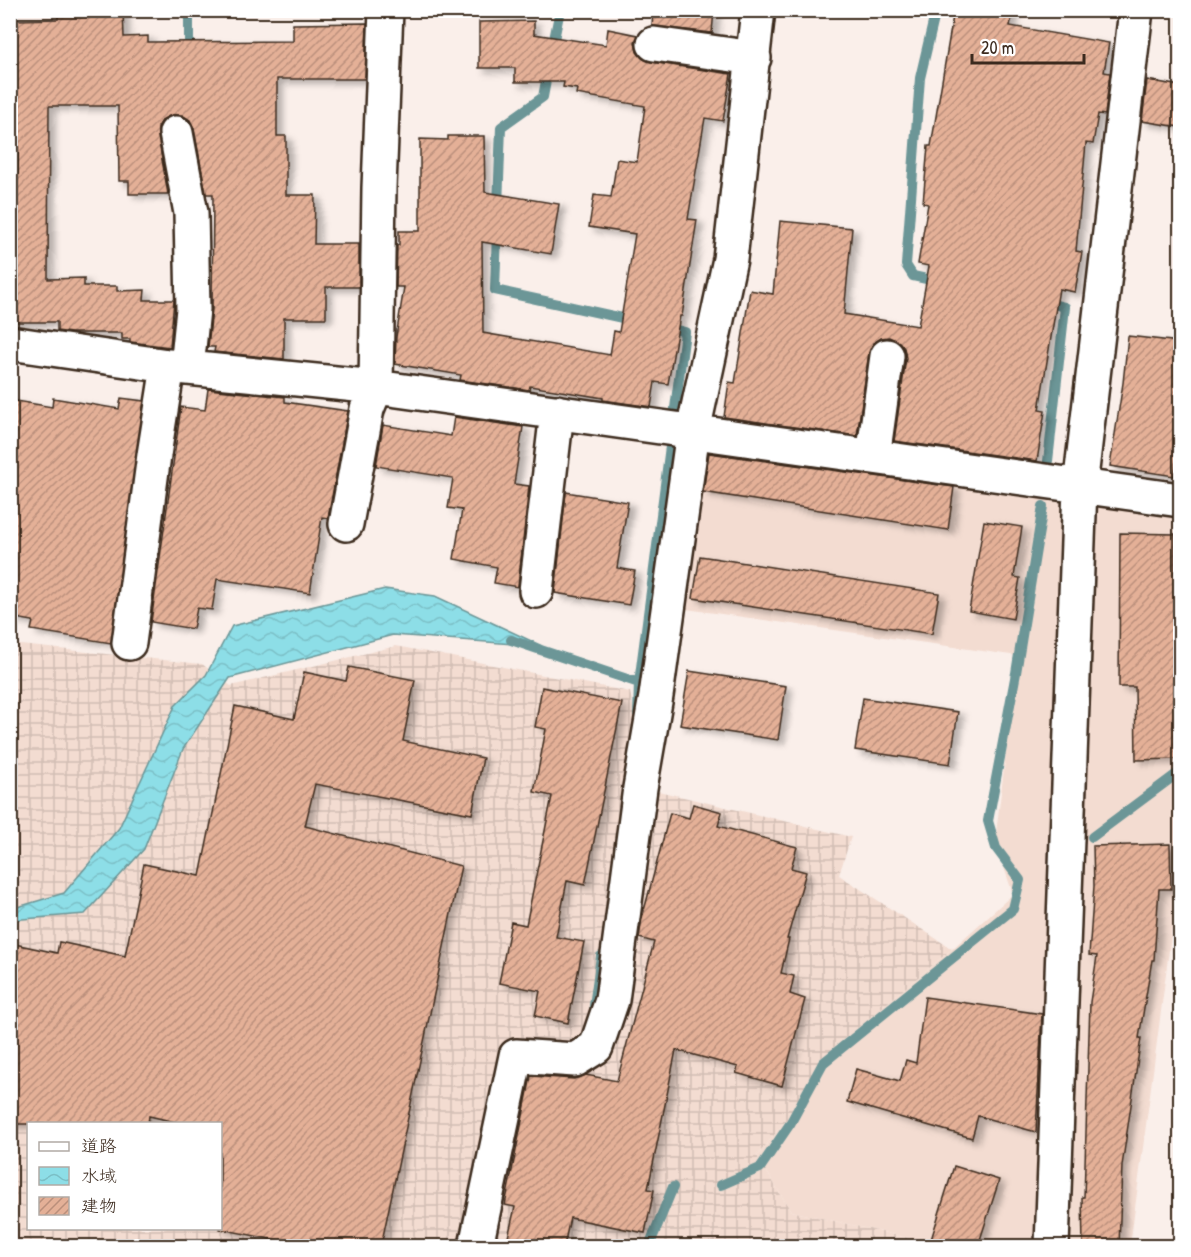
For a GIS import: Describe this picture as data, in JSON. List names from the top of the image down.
{
  "legend": ["道路", "水域", "建物"],
  "scale_bar": "20 m"
}
